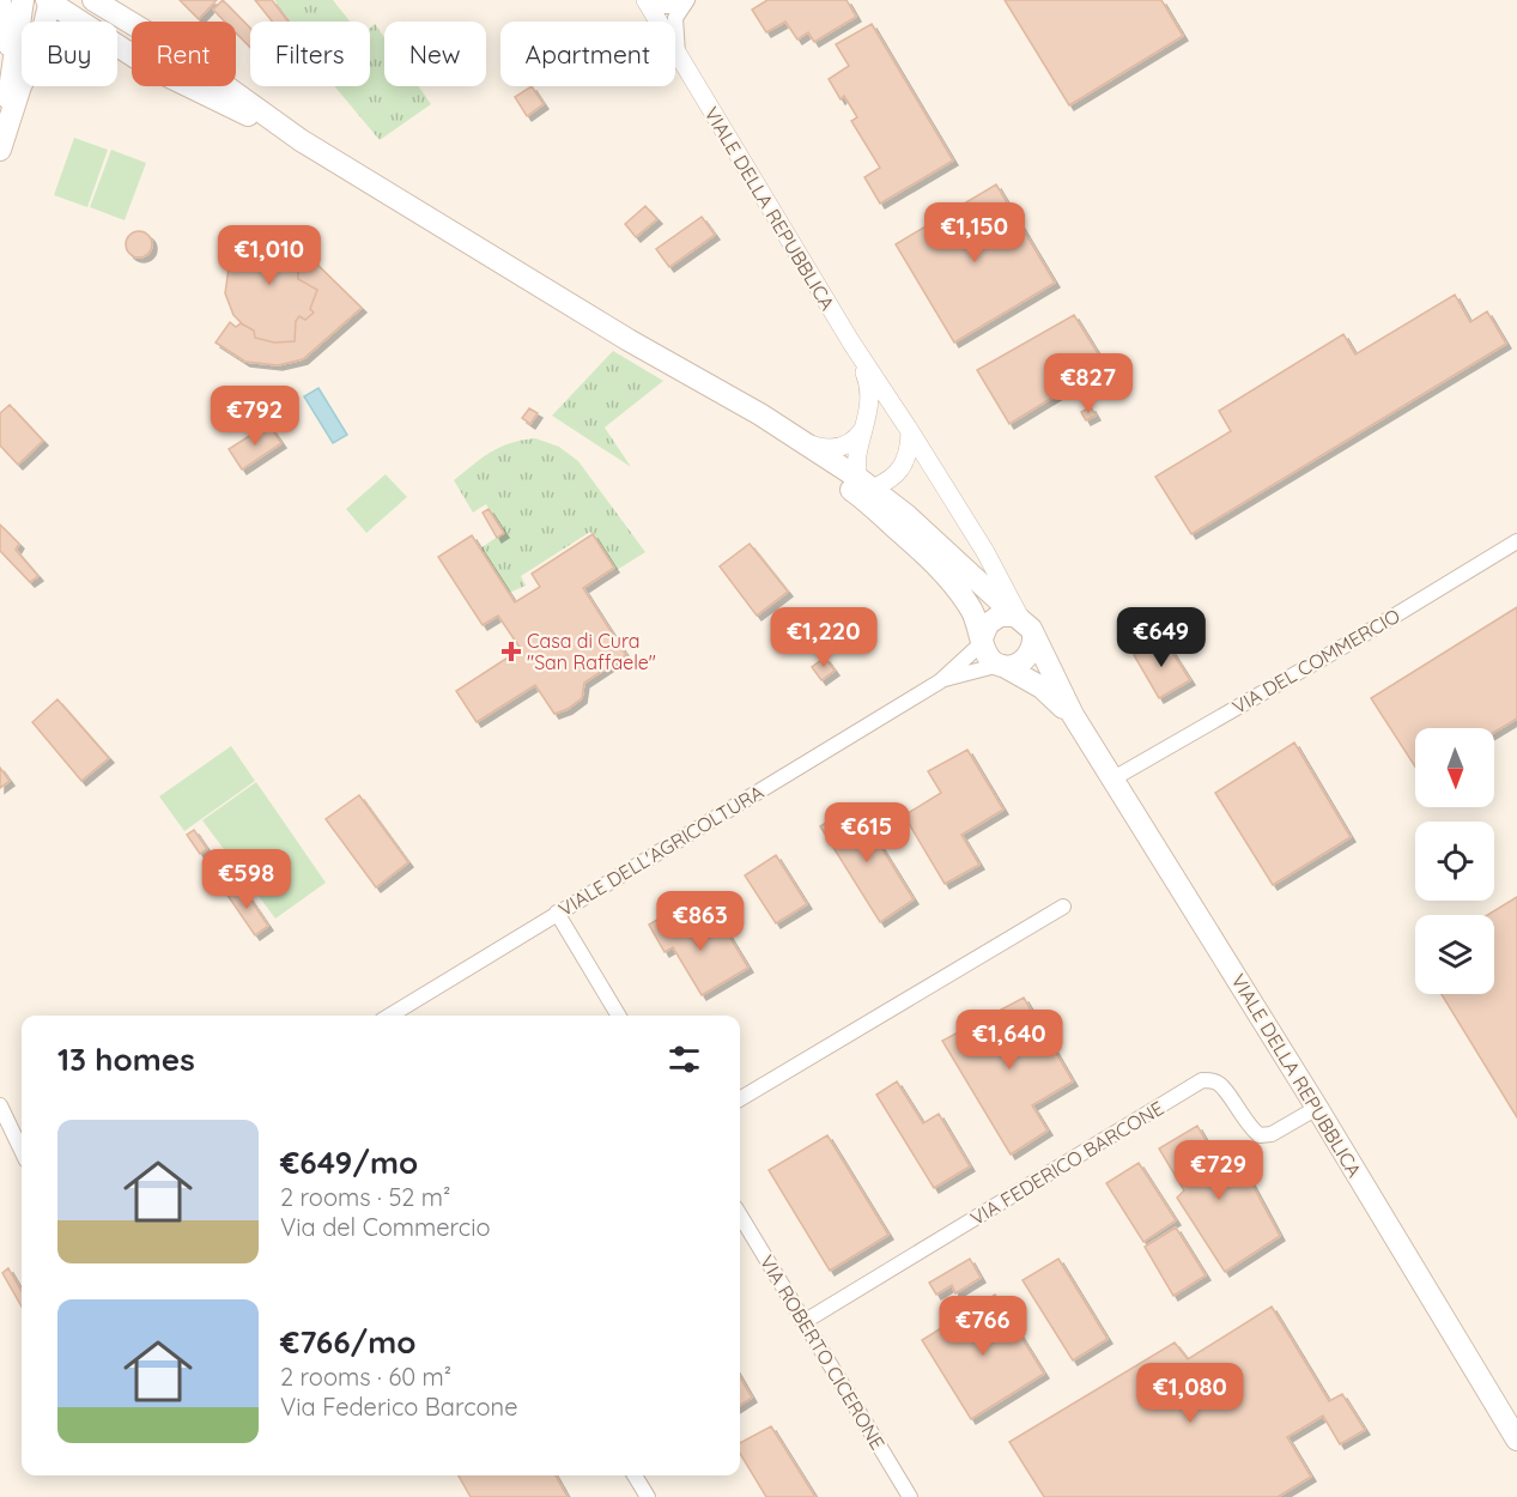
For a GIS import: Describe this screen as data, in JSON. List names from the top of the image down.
{
  "streets": {
    "main road": ["VIALE DELLA REPUBBLICA"],
    "street": [
      "VIA DEL COMMERCIO",
      "VIALE DELL'AGRICOLTURA",
      "VIA FEDERICO BARCONE",
      "VIA ROBERTO CICERONE"
    ]
  },
  "crossings": [
    ["VIALE DELLA REPUBBLICA", "VIA DEL COMMERCIO"],
    ["VIALE DELLA REPUBBLICA", "VIALE DELL'AGRICOLTURA"],
    ["VIALE DELLA REPUBBLICA", "VIA FEDERICO BARCONE"],
    ["VIA FEDERICO BARCONE", "VIA ROBERTO CICERONE"]
  ],
  "places": {
    "health": ["Casa di Cura \"San Raffaele\""]
  },
  "north": "bottom",
  "page": {
    "chip": [
      "Buy",
      "Rent",
      "Filters",
      "New",
      "Apartment"
    ],
    "price": [
      "€1,150",
      "€1,010",
      "€827",
      "€792",
      "€1,220",
      "€649",
      "€615",
      "€598",
      "€863",
      "€1,640",
      "€729",
      "€766",
      "€1,080"
    ],
    "heading": "13 homes",
    "list": [
      {
        "name": "€649/mo",
        "note": "2 rooms · 52 m² · Via del Commercio"
      },
      {
        "name": "€766/mo",
        "note": "2 rooms · 60 m² · Via Federico Barcone"
      }
    ]
  }
}
